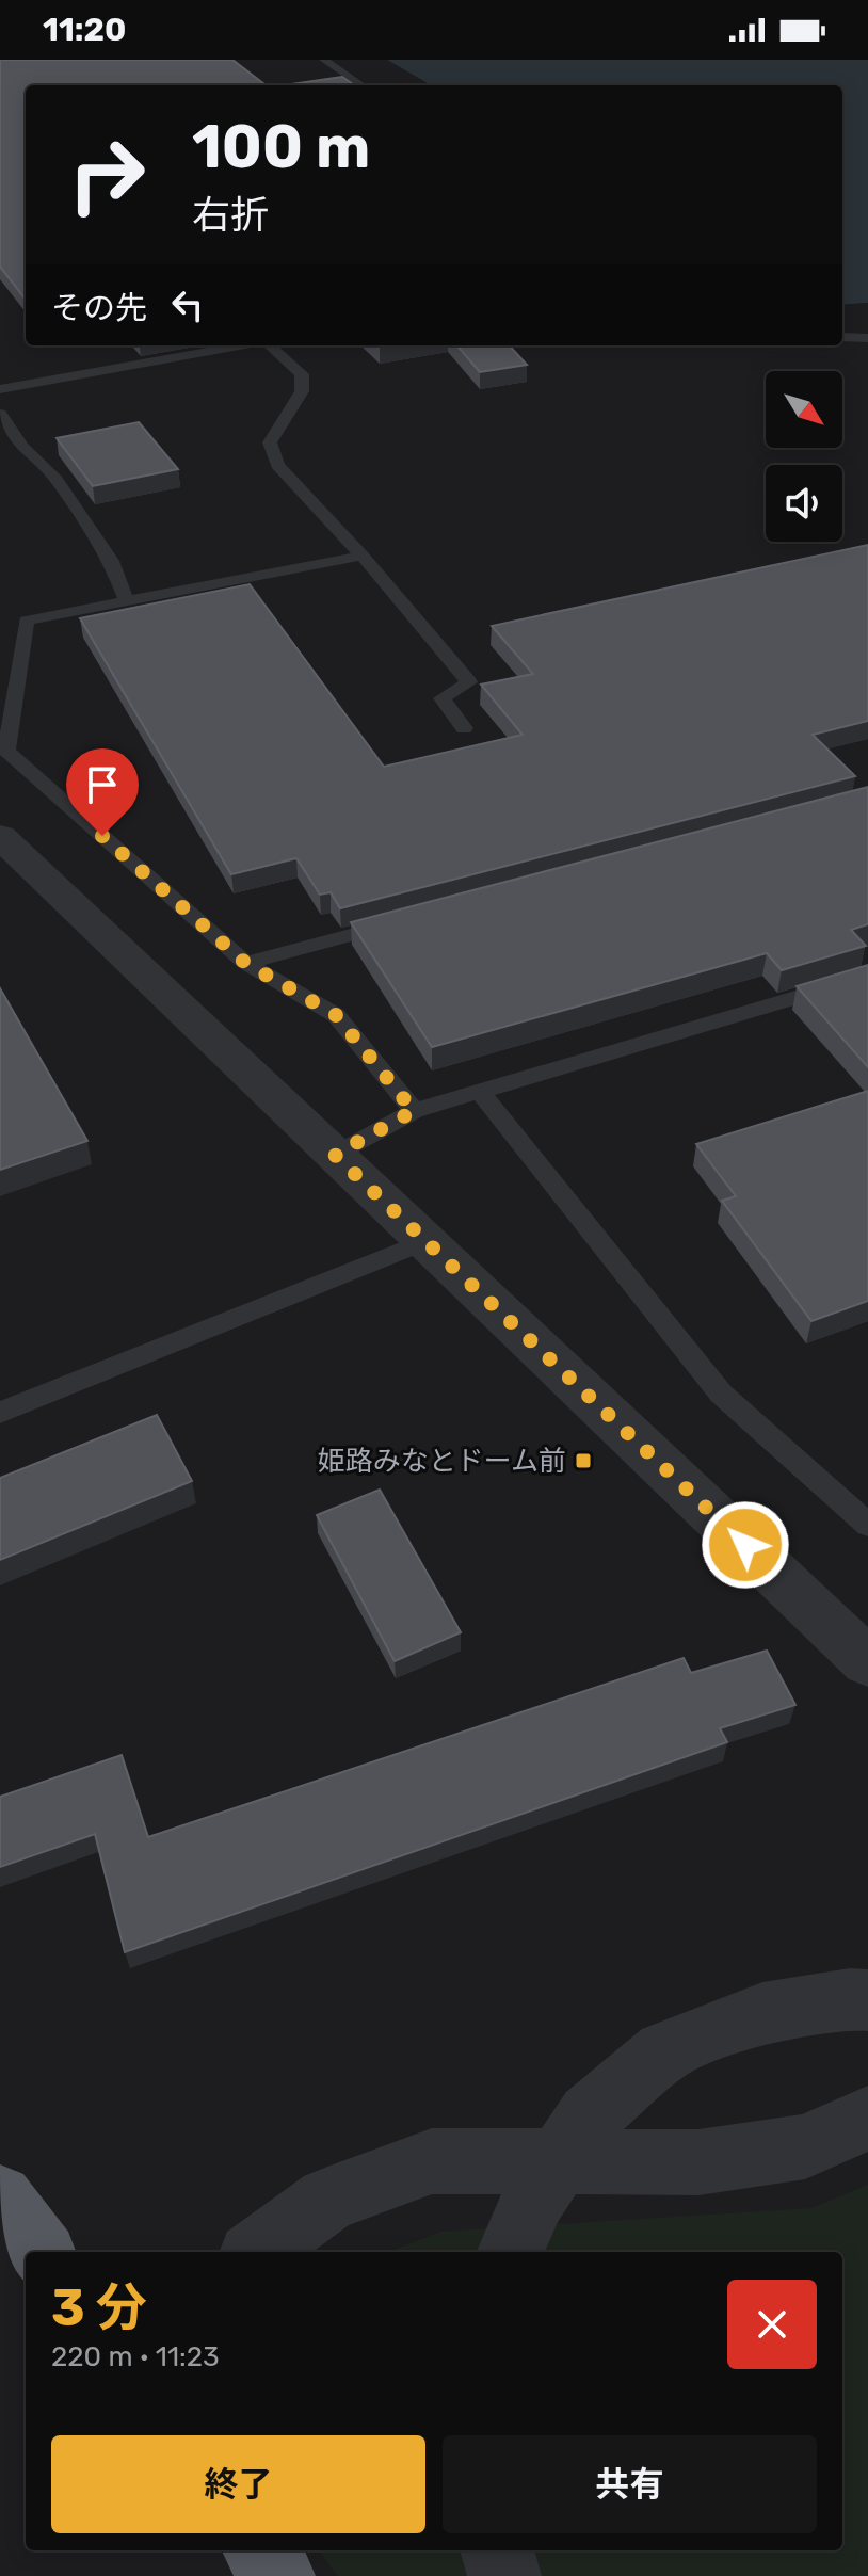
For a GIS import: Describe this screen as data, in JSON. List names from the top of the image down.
{
  "places": {
    "transit": ["姫路みなとドーム前"]
  },
  "north": "bottom right",
  "page": {
    "status": "11:20",
    "turn": ["100 m", "右折"],
    "then": "その先",
    "heading": ["3 分", "220 m · 11:23"],
    "buttons": ["終了", "共有"]
  }
}
